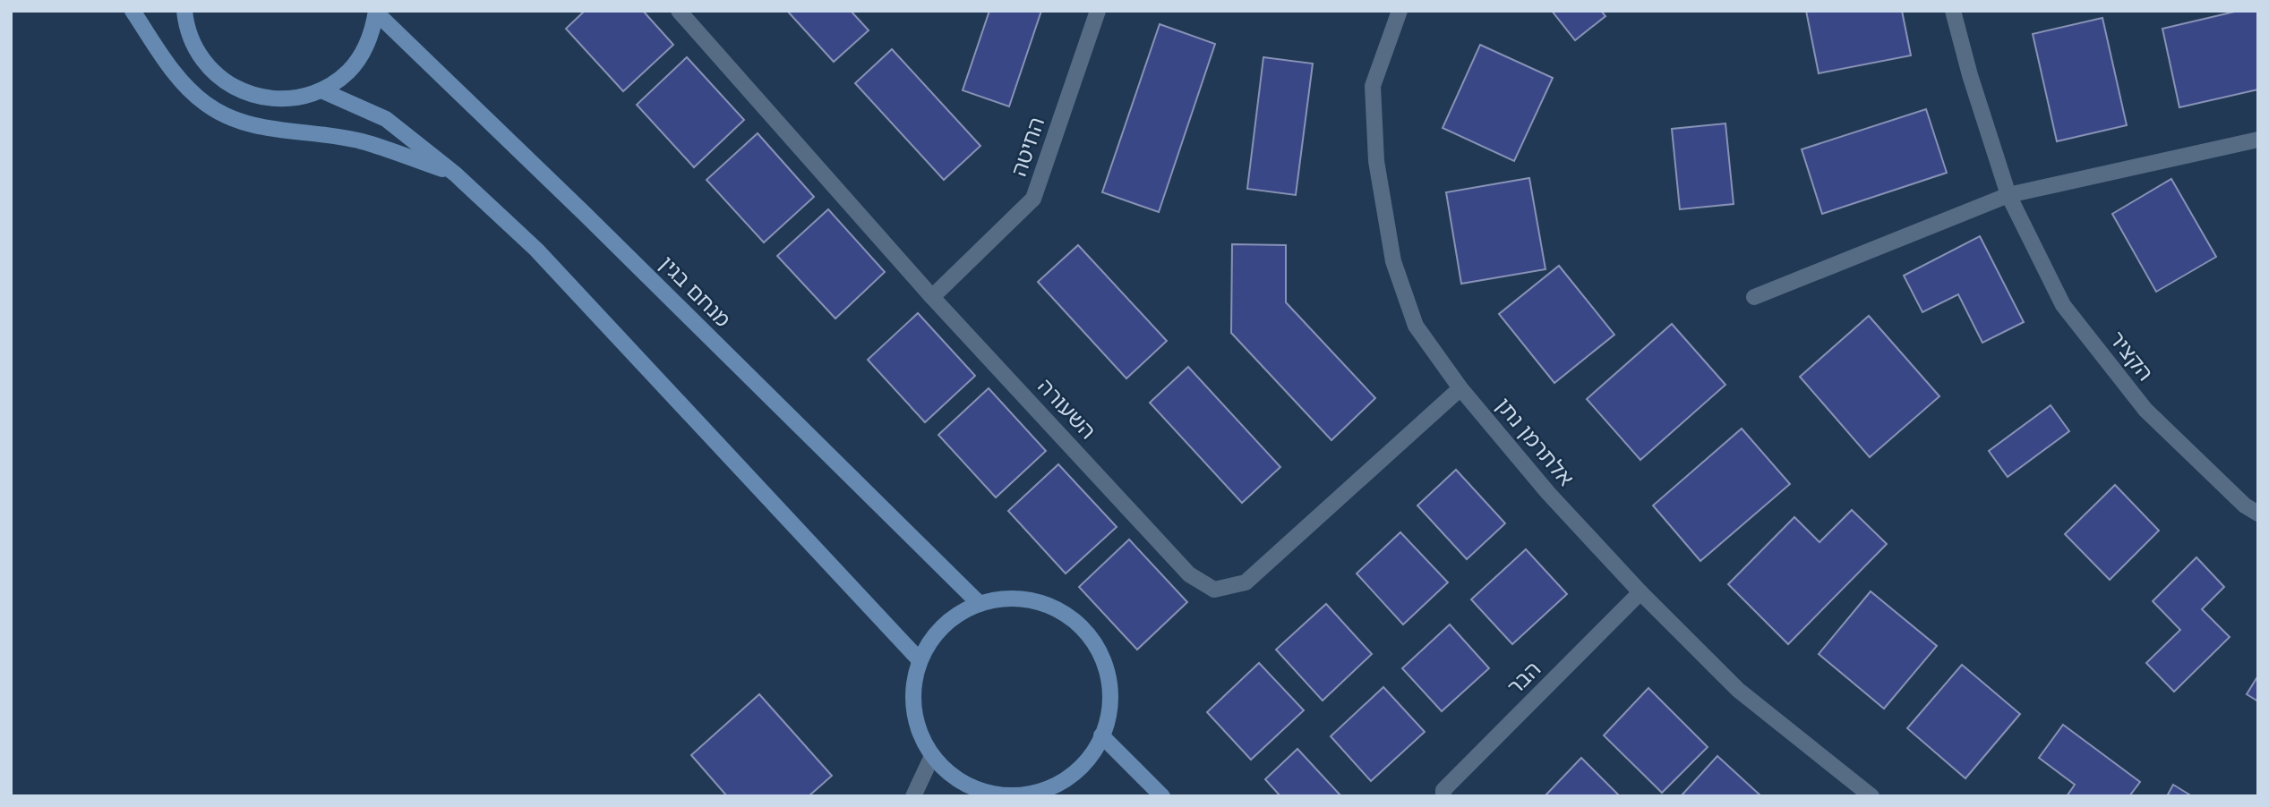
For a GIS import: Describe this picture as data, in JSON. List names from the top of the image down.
{
  "streets": {
    "main road": ["מנחם בגין"],
    "street": [
      "החיטה",
      "הקציר",
      "השעורה",
      "אלתרמן נתן",
      "הבר"
    ]
  },
  "crossings": [
    ["החיטה", "השעורה"],
    ["השעורה", "אלתרמן נתן"],
    ["אלתרמן נתן", "הבר"]
  ]
}
